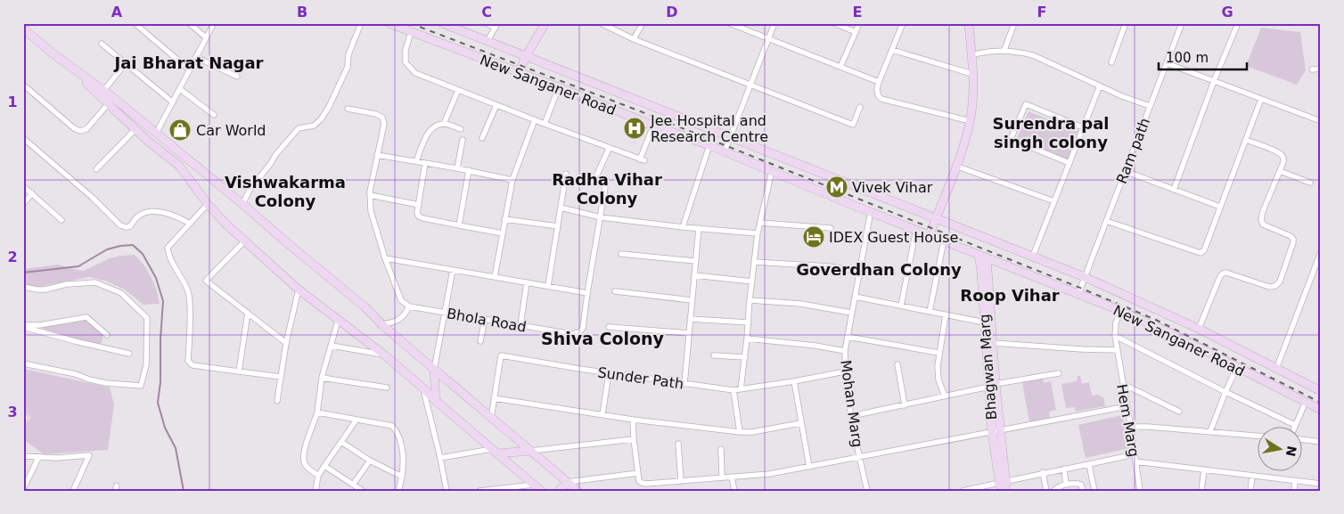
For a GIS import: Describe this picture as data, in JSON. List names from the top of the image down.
{
  "streets": {
    "street": [
      "New Sanganer Road",
      "Ram path",
      "Bhola Road",
      "Bhagwan Marg",
      "Sunder Path",
      "Mohan Marg",
      "Hem Marg"
    ]
  },
  "crossings": [
    ["New Sanganer Road", "Ram path"],
    ["New Sanganer Road", "Bhagwan Marg"],
    ["New Sanganer Road", "Mohan Marg"],
    ["New Sanganer Road", "Hem Marg"],
    ["Sunder Path", "Mohan Marg"]
  ],
  "districts": [
    "Jai Bharat Nagar",
    "Surendra pal singh colony",
    "Radha Vihar Colony",
    "Vishwakarma Colony",
    "Goverdhan Colony",
    "Roop Vihar",
    "Shiva Colony"
  ],
  "places": {
    "hospital": ["Jee Hospital and Research Centre"],
    "shop": ["Car World"],
    "metro station": ["Vivek Vihar"],
    "hotel": ["IDEX Guest House"]
  },
  "scale_bar": "100 m",
  "north": "right",
  "grid": {
    "columns": [
      "A",
      "B",
      "C",
      "D",
      "E",
      "F",
      "G"
    ],
    "rows": ["1", "2", "3"]
  }
}
